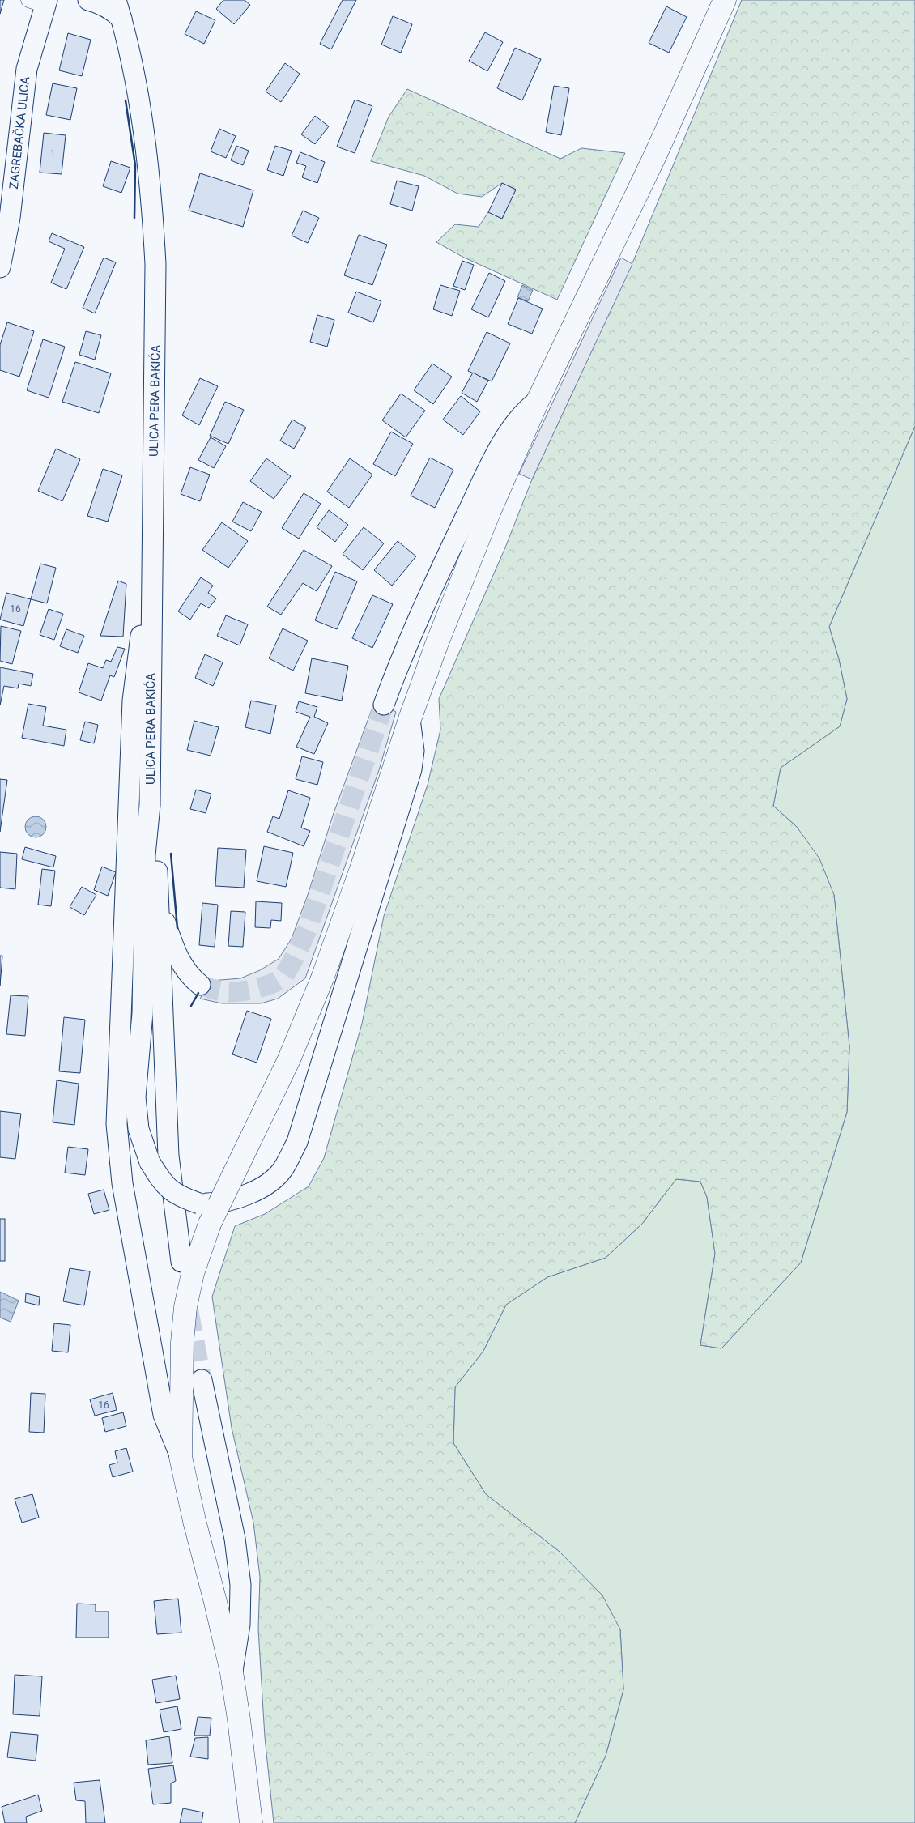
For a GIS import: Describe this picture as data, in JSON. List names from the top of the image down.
{
  "streets": {
    "main road": ["ZAGREBAČKA ULICA", "ULICA PERA BAKIĆA"]
  },
  "house_numbers": ["1", "16", "16"]
}
